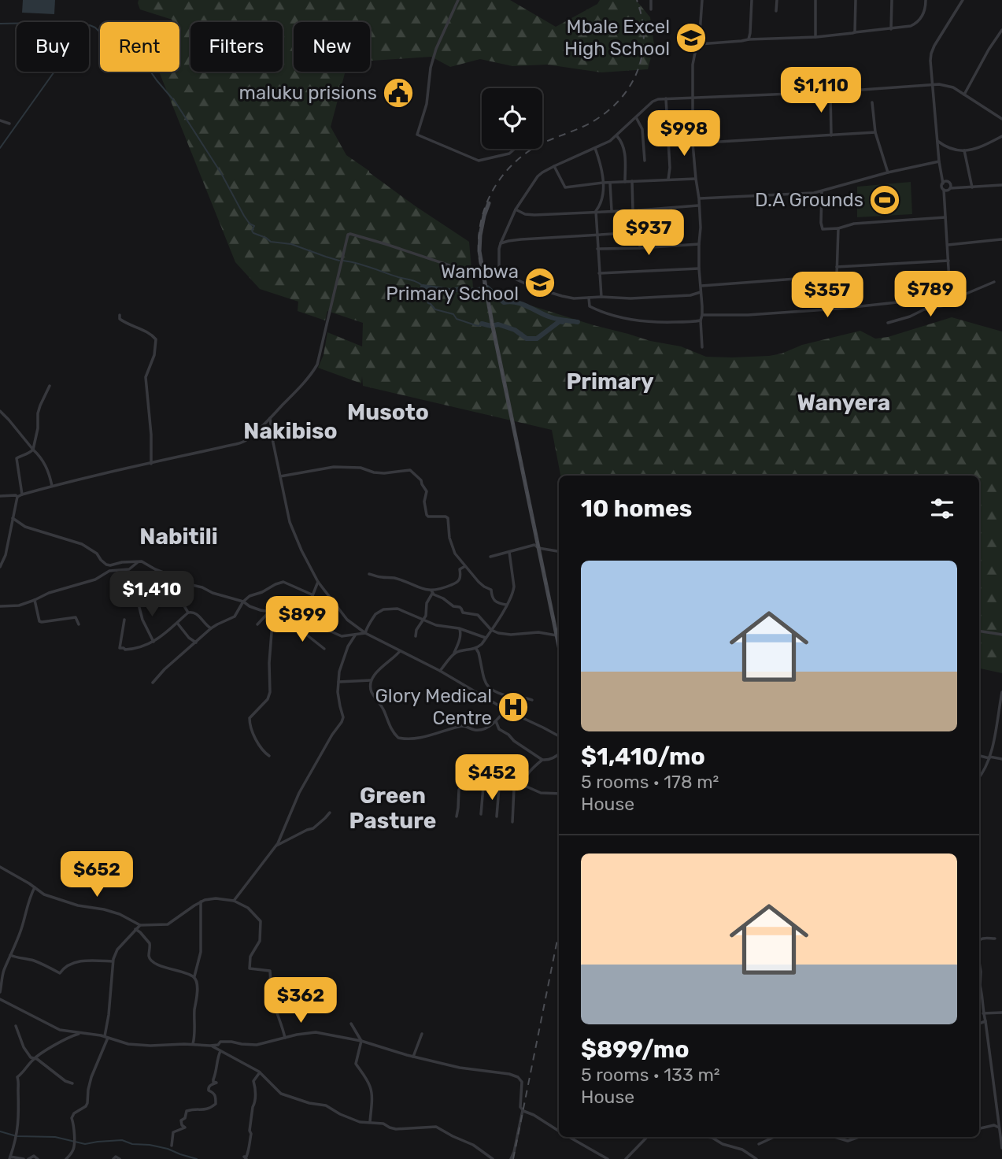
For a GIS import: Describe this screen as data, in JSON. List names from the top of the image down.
{
  "districts": [
    "Primary",
    "Wanyera",
    "Musoto",
    "Nakibiso",
    "Nabitili",
    "Green Pasture"
  ],
  "places": {
    "school or university": ["Mbale Excel High School", "Wambwa Primary School"],
    "public building": ["maluku prisions"],
    "sports": ["D.A Grounds"],
    "hospital": ["Glory Medical Centre"]
  },
  "page": {
    "chip": [
      "Buy",
      "Rent",
      "Filters",
      "New"
    ],
    "price": [
      "$1,110",
      "$998",
      "$937",
      "$789",
      "$357",
      "$1,410",
      "$899",
      "$452",
      "$652",
      "$362"
    ],
    "heading": "10 homes",
    "list": [
      {
        "name": "$1,410/mo",
        "note": "5 rooms · 178 m² · House"
      },
      {
        "name": "$899/mo",
        "note": "5 rooms · 133 m² · House"
      }
    ]
  }
}
